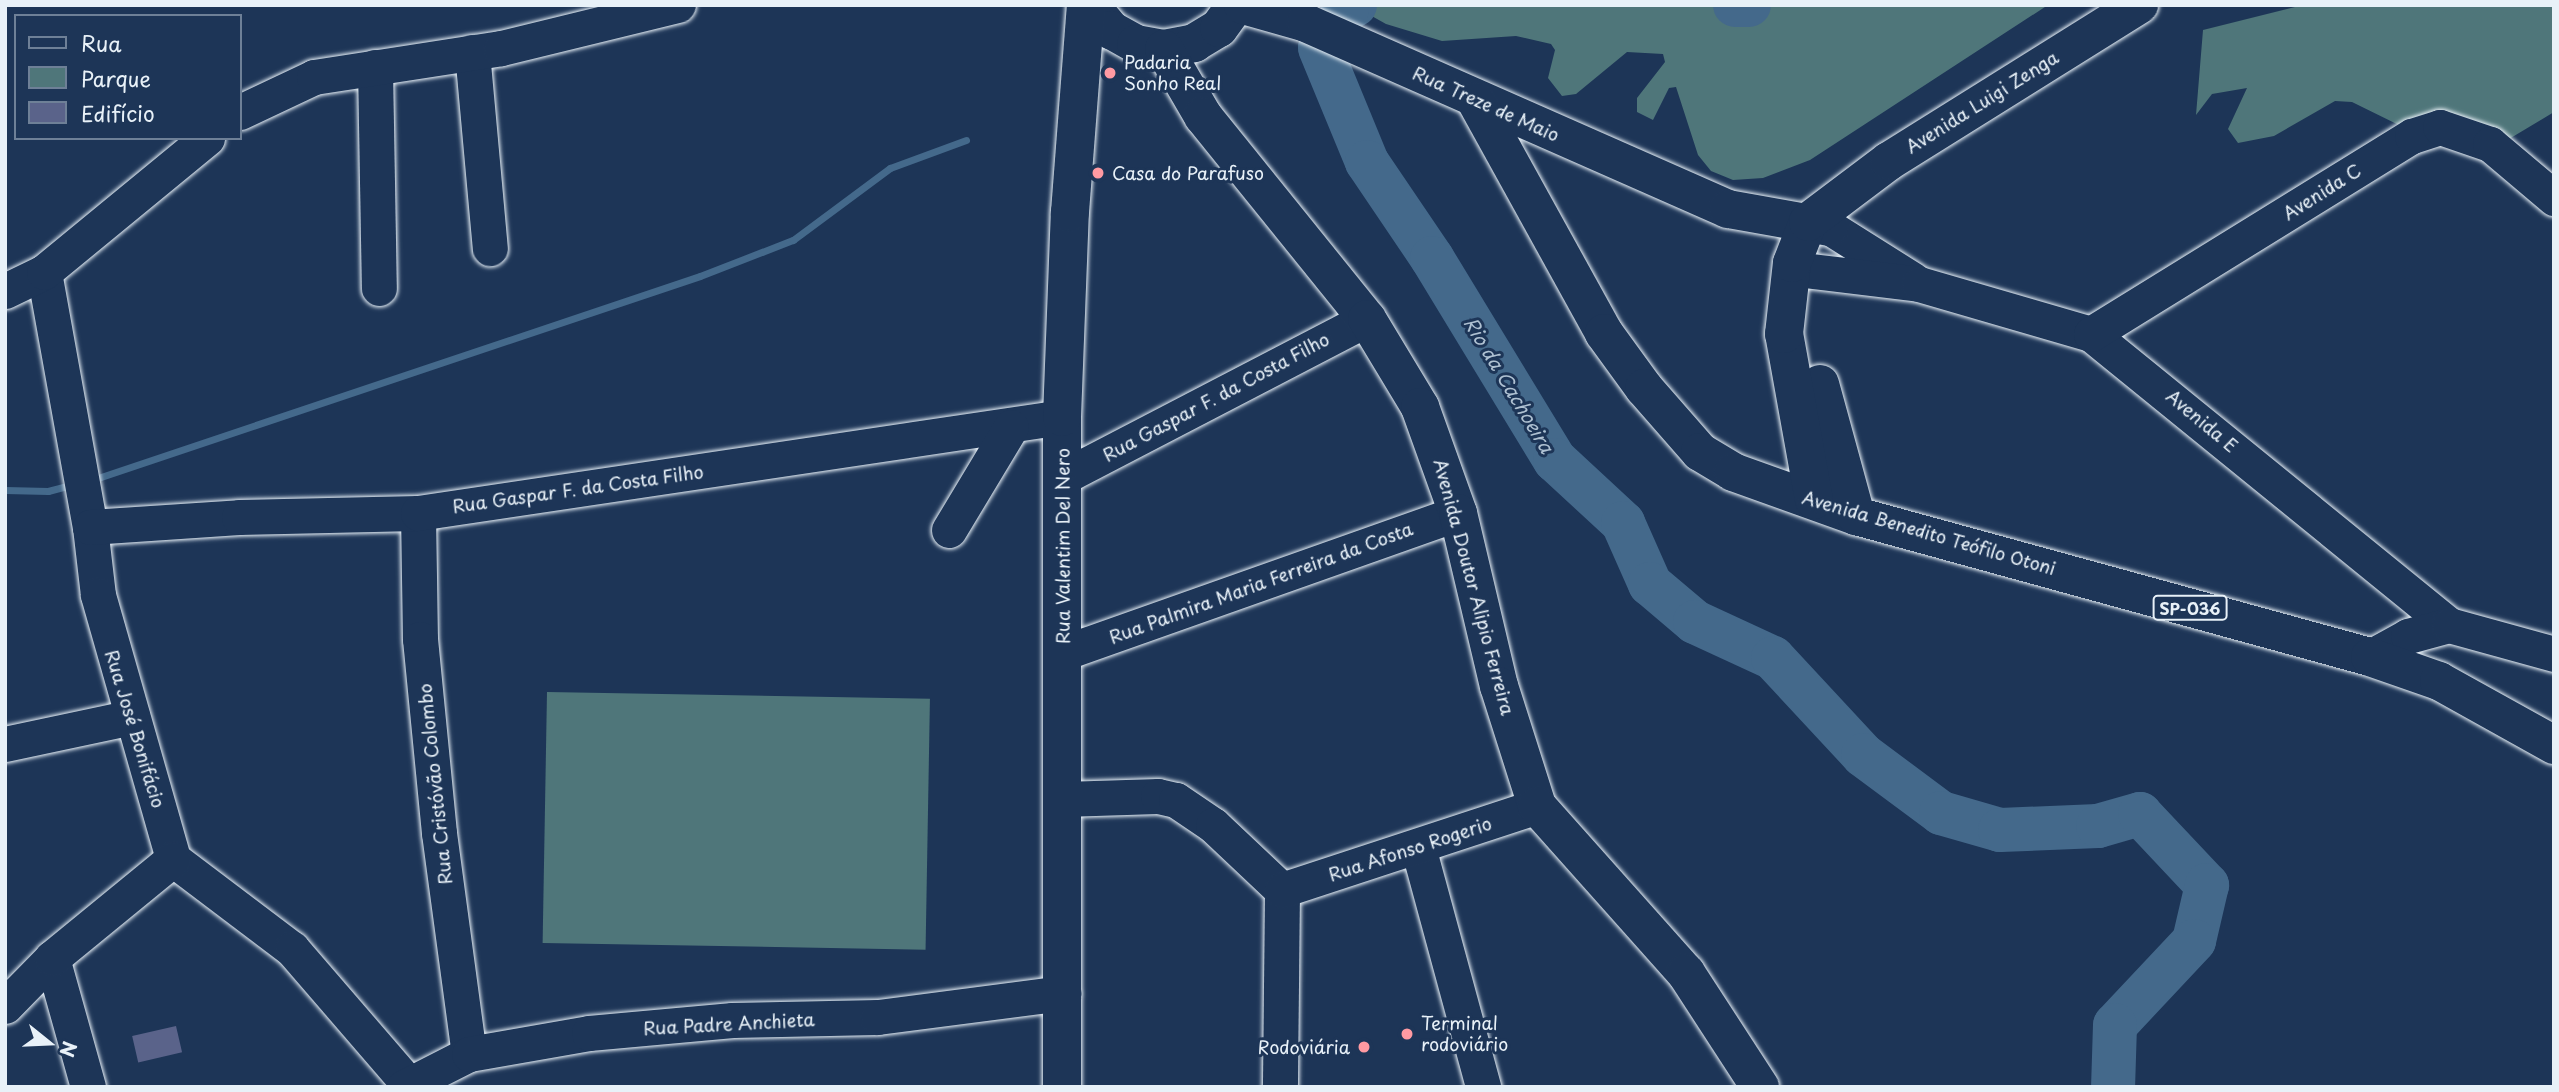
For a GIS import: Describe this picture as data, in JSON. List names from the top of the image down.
{
  "streets": {
    "main road": [
      "Avenida Luigi Zenga",
      "Rua Treze de Maio",
      "Avenida Benedito Teófilo Otoni",
      "Rua Valentim Del Nero",
      "Avenida Doutor Alipio Ferreira",
      "SP-036"
    ],
    "street": [
      "Avenida C",
      "Rua Gaspar F. da Costa Filho",
      "Avenida E",
      "Rua Palmira Maria Ferreira da Costa",
      "Rua José Bonifácio",
      "Rua Cristóvão Colombo",
      "Rua Afonso Rogerio",
      "Rua Padre Anchieta"
    ]
  },
  "crossings": [
    ["Avenida Luigi Zenga", "Rua Treze de Maio"],
    ["Avenida Luigi Zenga", "Avenida E"],
    ["Rua Treze de Maio", "Avenida E"],
    ["Rua Treze de Maio", "Avenida Benedito Teófilo Otoni"],
    ["Avenida C", "Avenida E"],
    ["Rua Gaspar F. da Costa Filho", "Rua Valentim Del Nero"],
    ["Rua Gaspar F. da Costa Filho", "Avenida Doutor Alipio Ferreira"],
    ["Rua Gaspar F. da Costa Filho", "Rua José Bonifácio"],
    ["Rua Gaspar F. da Costa Filho", "Rua Cristóvão Colombo"],
    ["Rua Valentim Del Nero", "Rua Palmira Maria Ferreira da Costa"],
    ["Rua Valentim Del Nero", "Rua Padre Anchieta"],
    ["Rua Palmira Maria Ferreira da Costa", "Avenida Doutor Alipio Ferreira"],
    ["Avenida Doutor Alipio Ferreira", "Rua Afonso Rogerio"],
    ["Rua Cristóvão Colombo", "Rua Padre Anchieta"]
  ],
  "water": ["Rio da Cachoeira"],
  "places": [
    "Padaria Sonho Real",
    "Casa do Parafuso",
    "Terminal rodoviário",
    "Rodoviária"
  ],
  "legend": ["Rua", "Parque", "Edifício"],
  "north": "right"
}
